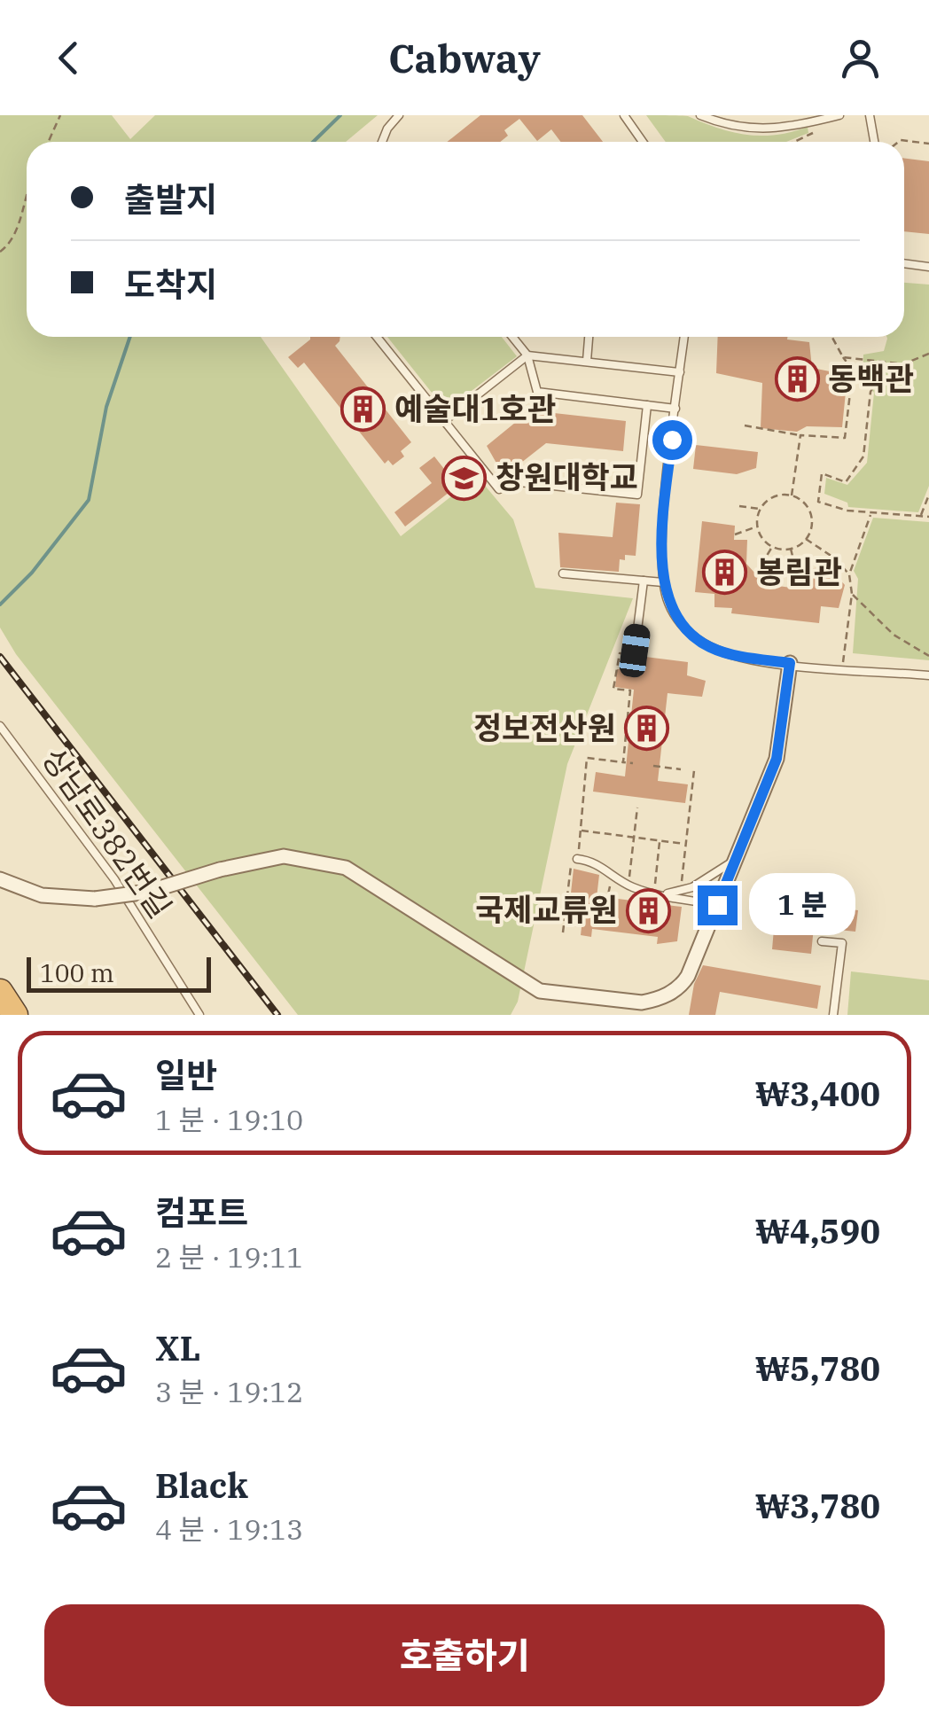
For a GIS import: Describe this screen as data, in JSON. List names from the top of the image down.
{
  "streets": {
    "lane": ["상남로382번길"]
  },
  "places": {
    "building": [
      "동백관",
      "예술대1호관",
      "봉림관",
      "정보전산원",
      "국제교류원"
    ],
    "school or university": ["창원대학교"]
  },
  "scale_bar": "100 m",
  "page": {
    "header": "Cabway",
    "banner": ["출발지", "도착지"],
    "bubble": "1 분",
    "scale": "100 m",
    "list": [
      {
        "name": "일반",
        "note": "1 분 · 19:10",
        "value": "₩3,400"
      },
      {
        "name": "컴포트",
        "note": "2 분 · 19:11",
        "value": "₩4,590"
      },
      {
        "name": "XL",
        "note": "3 분 · 19:12",
        "value": "₩5,780"
      },
      {
        "name": "Black",
        "note": "4 분 · 19:13",
        "value": "₩3,780"
      }
    ],
    "buttons": "호출하기"
  }
}
